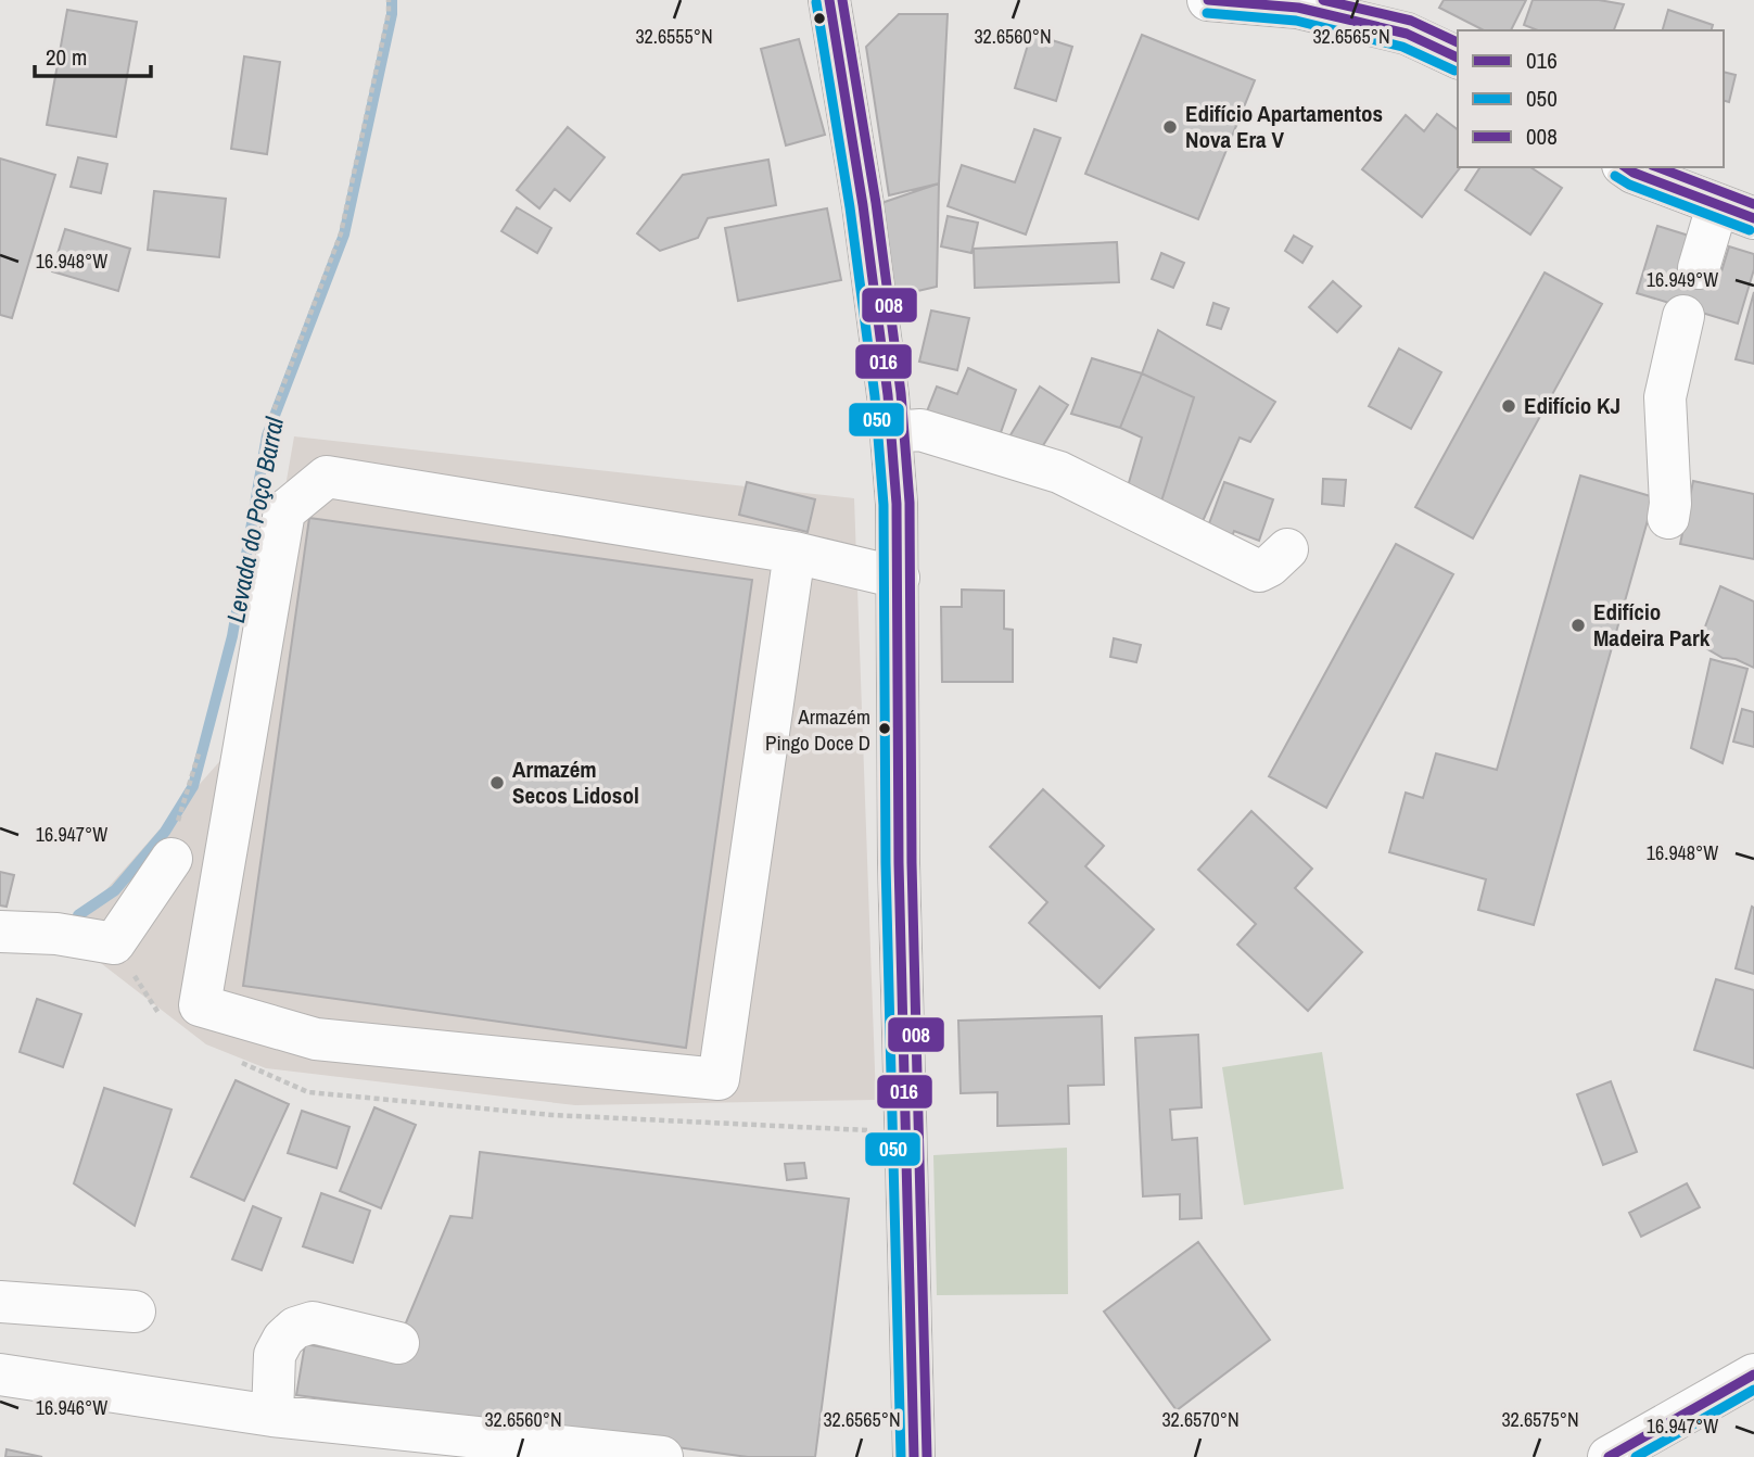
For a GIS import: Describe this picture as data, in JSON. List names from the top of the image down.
{
  "water": ["Levada do Poço Barral"],
  "places": [
    "Edifício Apartamentos Nova Era V",
    "Edifício KJ",
    "Edifício Madeira Park",
    "Armazém Pingo Doce D",
    "Armazém Secos Lidosol"
  ],
  "lines": ["transit line 016", "transit line 008", "transit line 050"],
  "legend": ["016", "050", "008"],
  "scale_bar": "20 m",
  "coordinates": [
    "32.6560°N",
    "32.6555°N",
    "32.6565°N",
    "16.948°W",
    "16.949°W",
    "16.947°W",
    "16.946°W",
    "32.6570°N",
    "32.6575°N"
  ]
}
